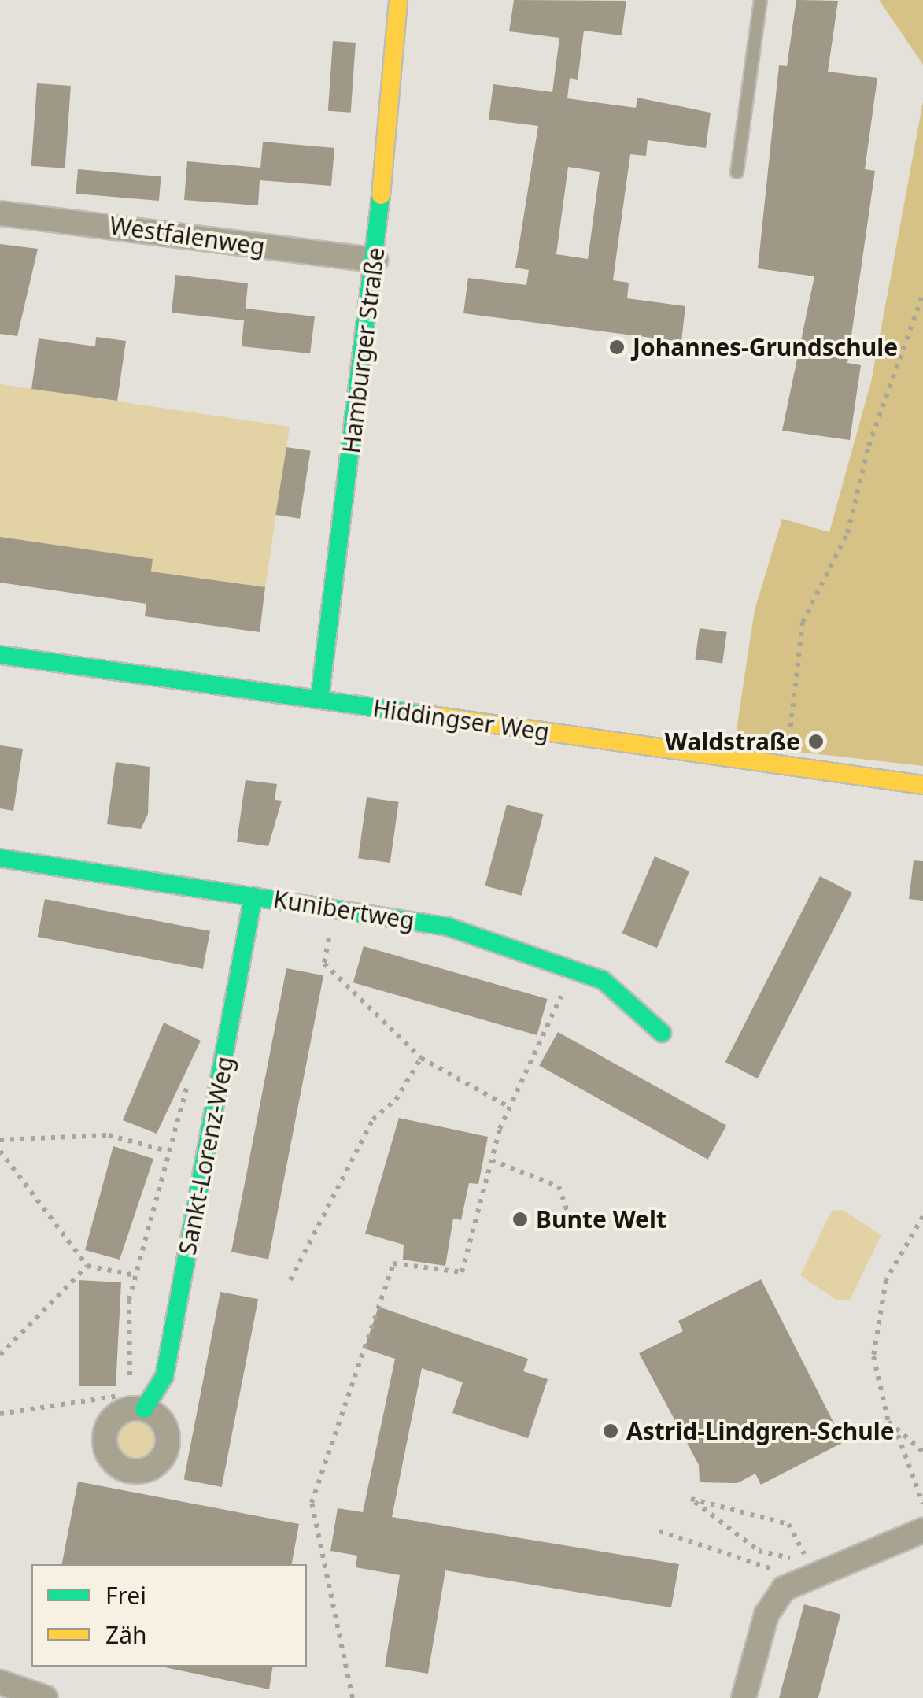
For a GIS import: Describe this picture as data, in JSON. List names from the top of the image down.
{
  "streets": {
    "street": [
      "Westfalenweg",
      "Hamburger Straße",
      "Hiddingser Weg",
      "Kunibertweg",
      "Sankt-Lorenz-Weg"
    ]
  },
  "crossings": [
    ["Westfalenweg", "Hamburger Straße"],
    ["Hamburger Straße", "Hiddingser Weg"],
    ["Kunibertweg", "Sankt-Lorenz-Weg"]
  ],
  "places": [
    "Johannes-Grundschule",
    "Waldstraße",
    "Bunte Welt",
    "Astrid-Lindgren-Schule"
  ],
  "legend": ["Frei", "Zäh"]
}
